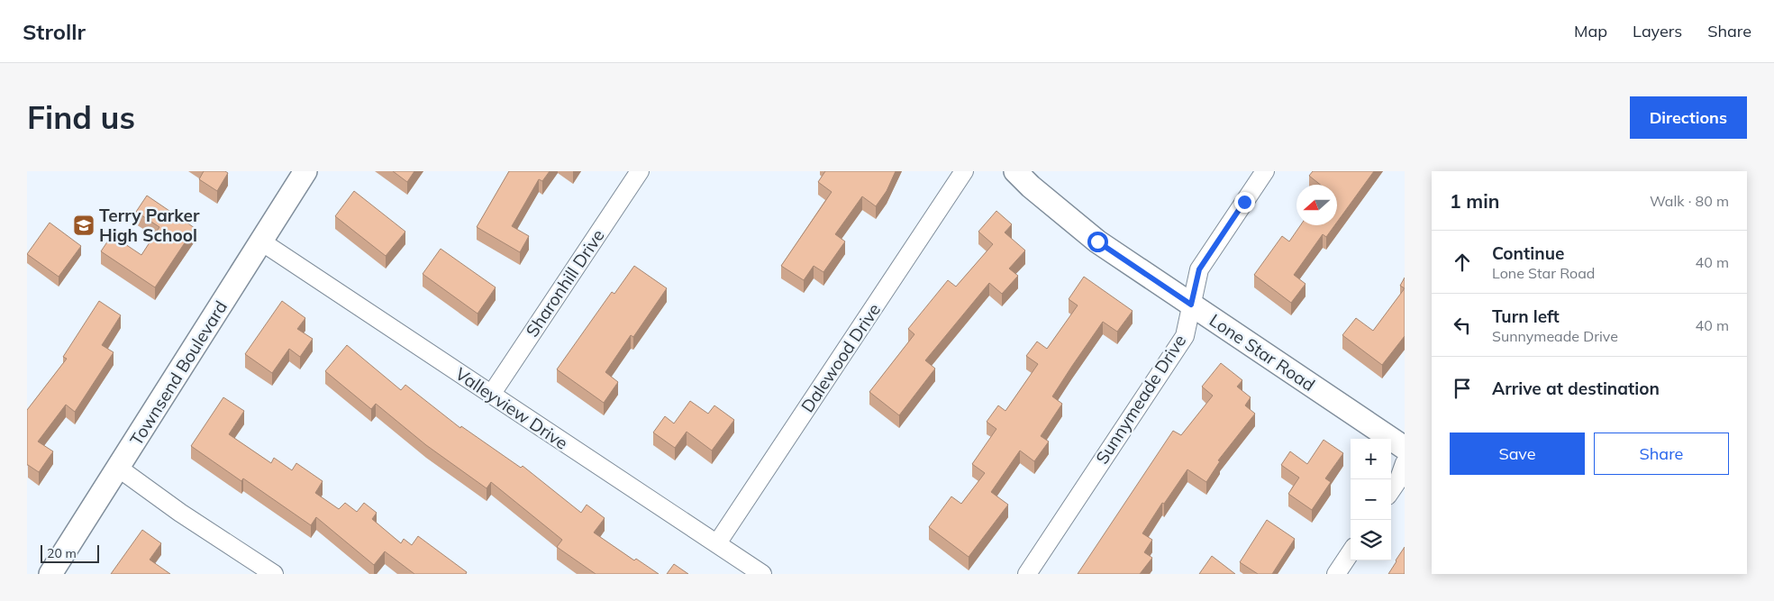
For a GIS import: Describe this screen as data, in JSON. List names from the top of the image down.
{
  "streets": {
    "street": [
      "Sharonhill Drive",
      "Lone Star Road",
      "Dalewood Drive",
      "Townsend Boulevard",
      "Sunnymeade Drive",
      "Valleyview Drive"
    ]
  },
  "crossings": [
    ["Sharonhill Drive", "Valleyview Drive"],
    ["Lone Star Road", "Sunnymeade Drive"],
    ["Dalewood Drive", "Valleyview Drive"],
    ["Townsend Boulevard", "Valleyview Drive"]
  ],
  "places": {
    "school or university": ["Terry Parker High School"]
  },
  "scale_bar": "20 m",
  "north": "left",
  "page": {
    "header": "Strollr",
    "nav": ["Map", "Layers", "Share"],
    "buttons": [
      "Directions",
      ["Save", "Share"]
    ],
    "title": "Find us",
    "heading": ["1 min", "Walk · 80 m"],
    "list": [
      ["Continue", "Lone Star Road", "40 m"],
      ["Turn left", "Sunnymeade Drive", "40 m"],
      "Arrive at destination"
    ],
    "map_buttons": ["+", "−"],
    "scale": "20 m"
  }
}
